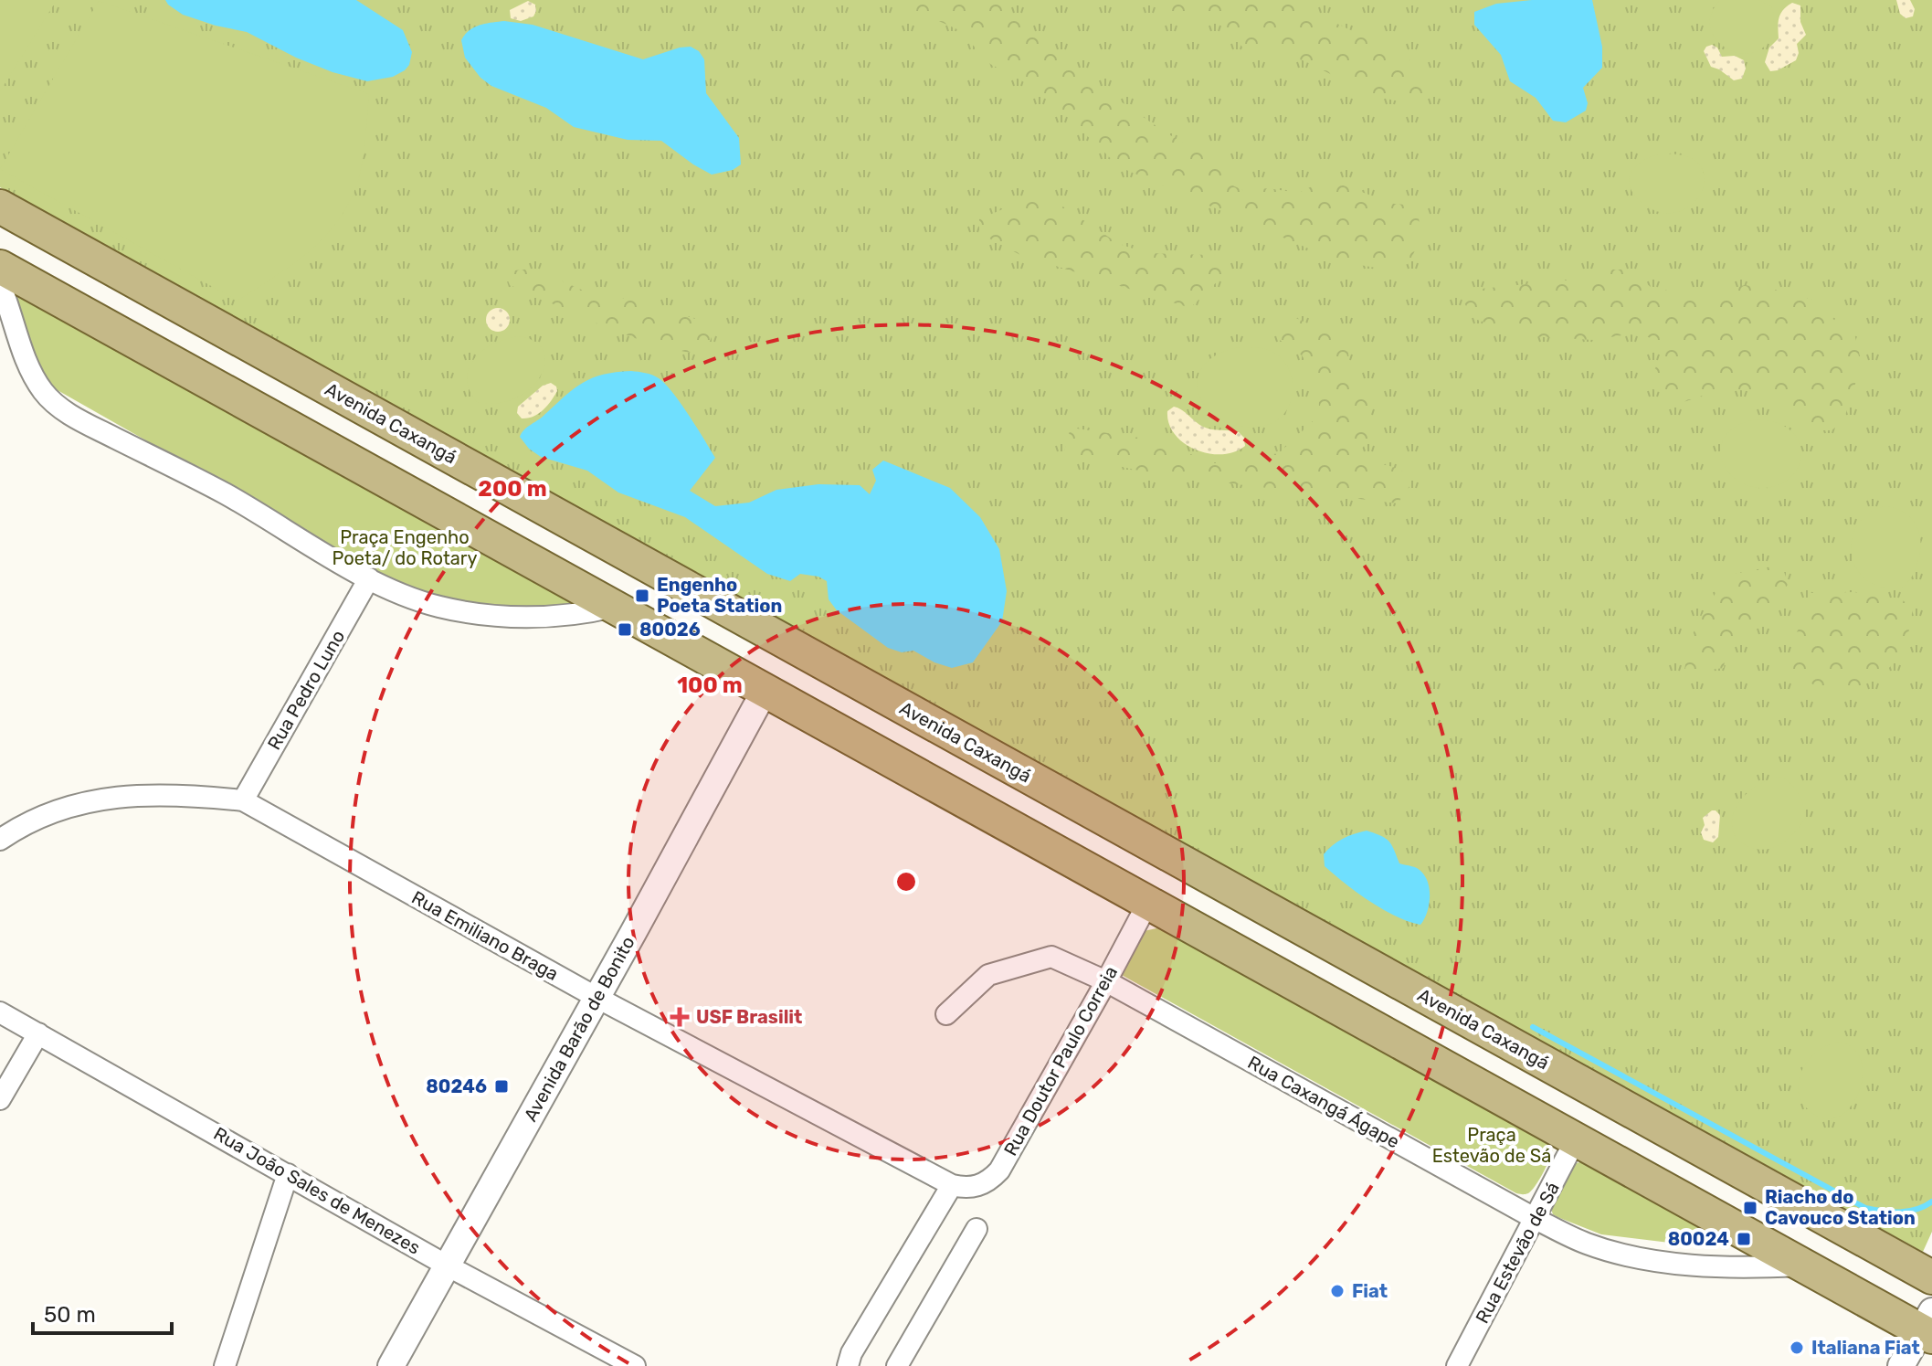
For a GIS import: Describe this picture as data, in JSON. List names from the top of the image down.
{
  "streets": {
    "main road": ["Avenida Caxangá"],
    "street": [
      "Rua Pedro Luno",
      "Rua Emiliano Braga",
      "Avenida Barão de Bonito",
      "Rua Doutor Paulo Correia",
      "Rua Caxangá Ágape",
      "Rua João Sales de Menezes",
      "Rua Estevão de Sá"
    ]
  },
  "crossings": [
    ["Rua Pedro Luno", "Rua Emiliano Braga"],
    ["Rua Emiliano Braga", "Avenida Barão de Bonito"],
    ["Rua Emiliano Braga", "Rua Doutor Paulo Correia"],
    ["Avenida Barão de Bonito", "Rua João Sales de Menezes"],
    ["Rua Doutor Paulo Correia", "Rua Caxangá Ágape"],
    ["Rua Caxangá Ágape", "Rua Estevão de Sá"]
  ],
  "parks": ["Praça Engenho Poeta/ do Rotary", "Praça Estevão de Sá"],
  "places": {
    "transit": [
      "Engenho Poeta Station",
      "80026",
      "80246",
      "Riacho do Cavouco Station",
      "80024"
    ],
    "health": ["USF Brasilit"],
    "other": ["Fiat", "Italiana Fiat"]
  },
  "scale_bar": "50 m",
  "rings": ["200 m", "100 m"]
}
